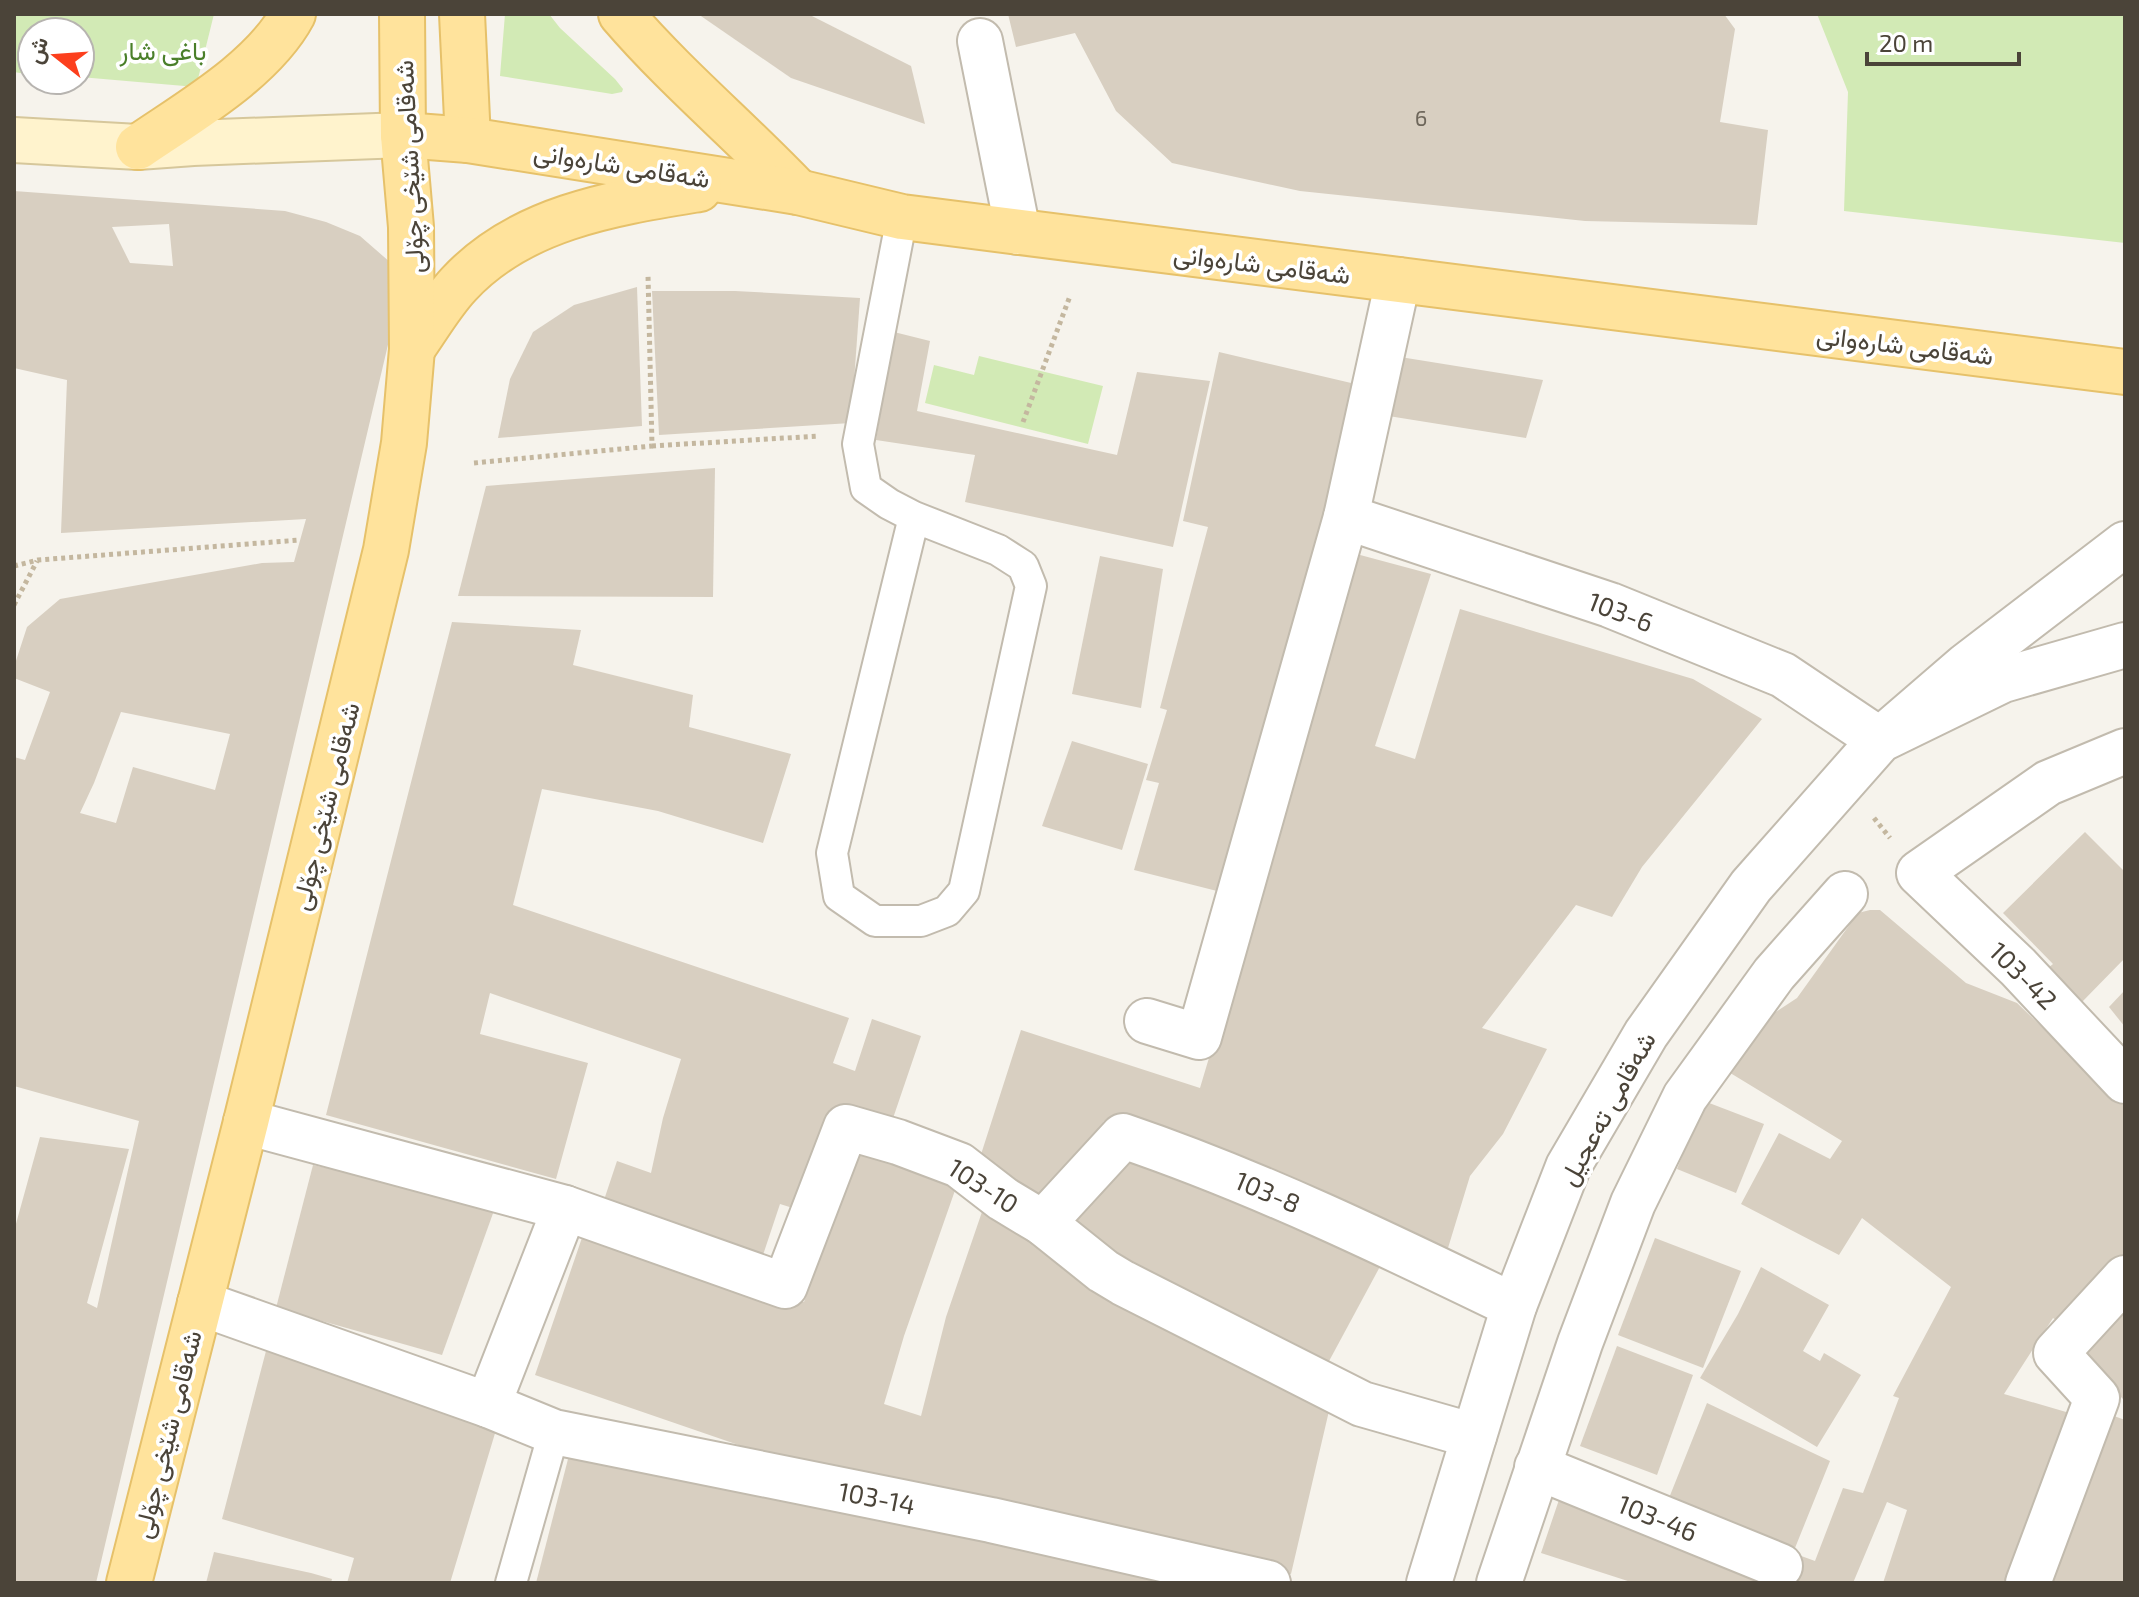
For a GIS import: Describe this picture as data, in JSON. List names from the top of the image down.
{
  "streets": {
    "main road": ["شەقامی شارەوانی", "شەقامی شێخی چۆلی"],
    "street": [
      "103-6",
      "103-42",
      "شەقامی تەعجیل",
      "103-10",
      "103-8",
      "103-14",
      "103-46"
    ]
  },
  "crossings": [
    ["شەقامی شارەوانی", "شەقامی شێخی چۆلی"],
    ["شەقامی شێخی چۆلی", "103-14"],
    ["103-6", "شەقامی تەعجیل"],
    ["شەقامی تەعجیل", "103-10"],
    ["شەقامی تەعجیل", "103-8"],
    ["103-10", "103-8"]
  ],
  "parks": ["باغی شار"],
  "house_numbers": ["6"],
  "scale_bar": "20 m",
  "north": "left"
}
